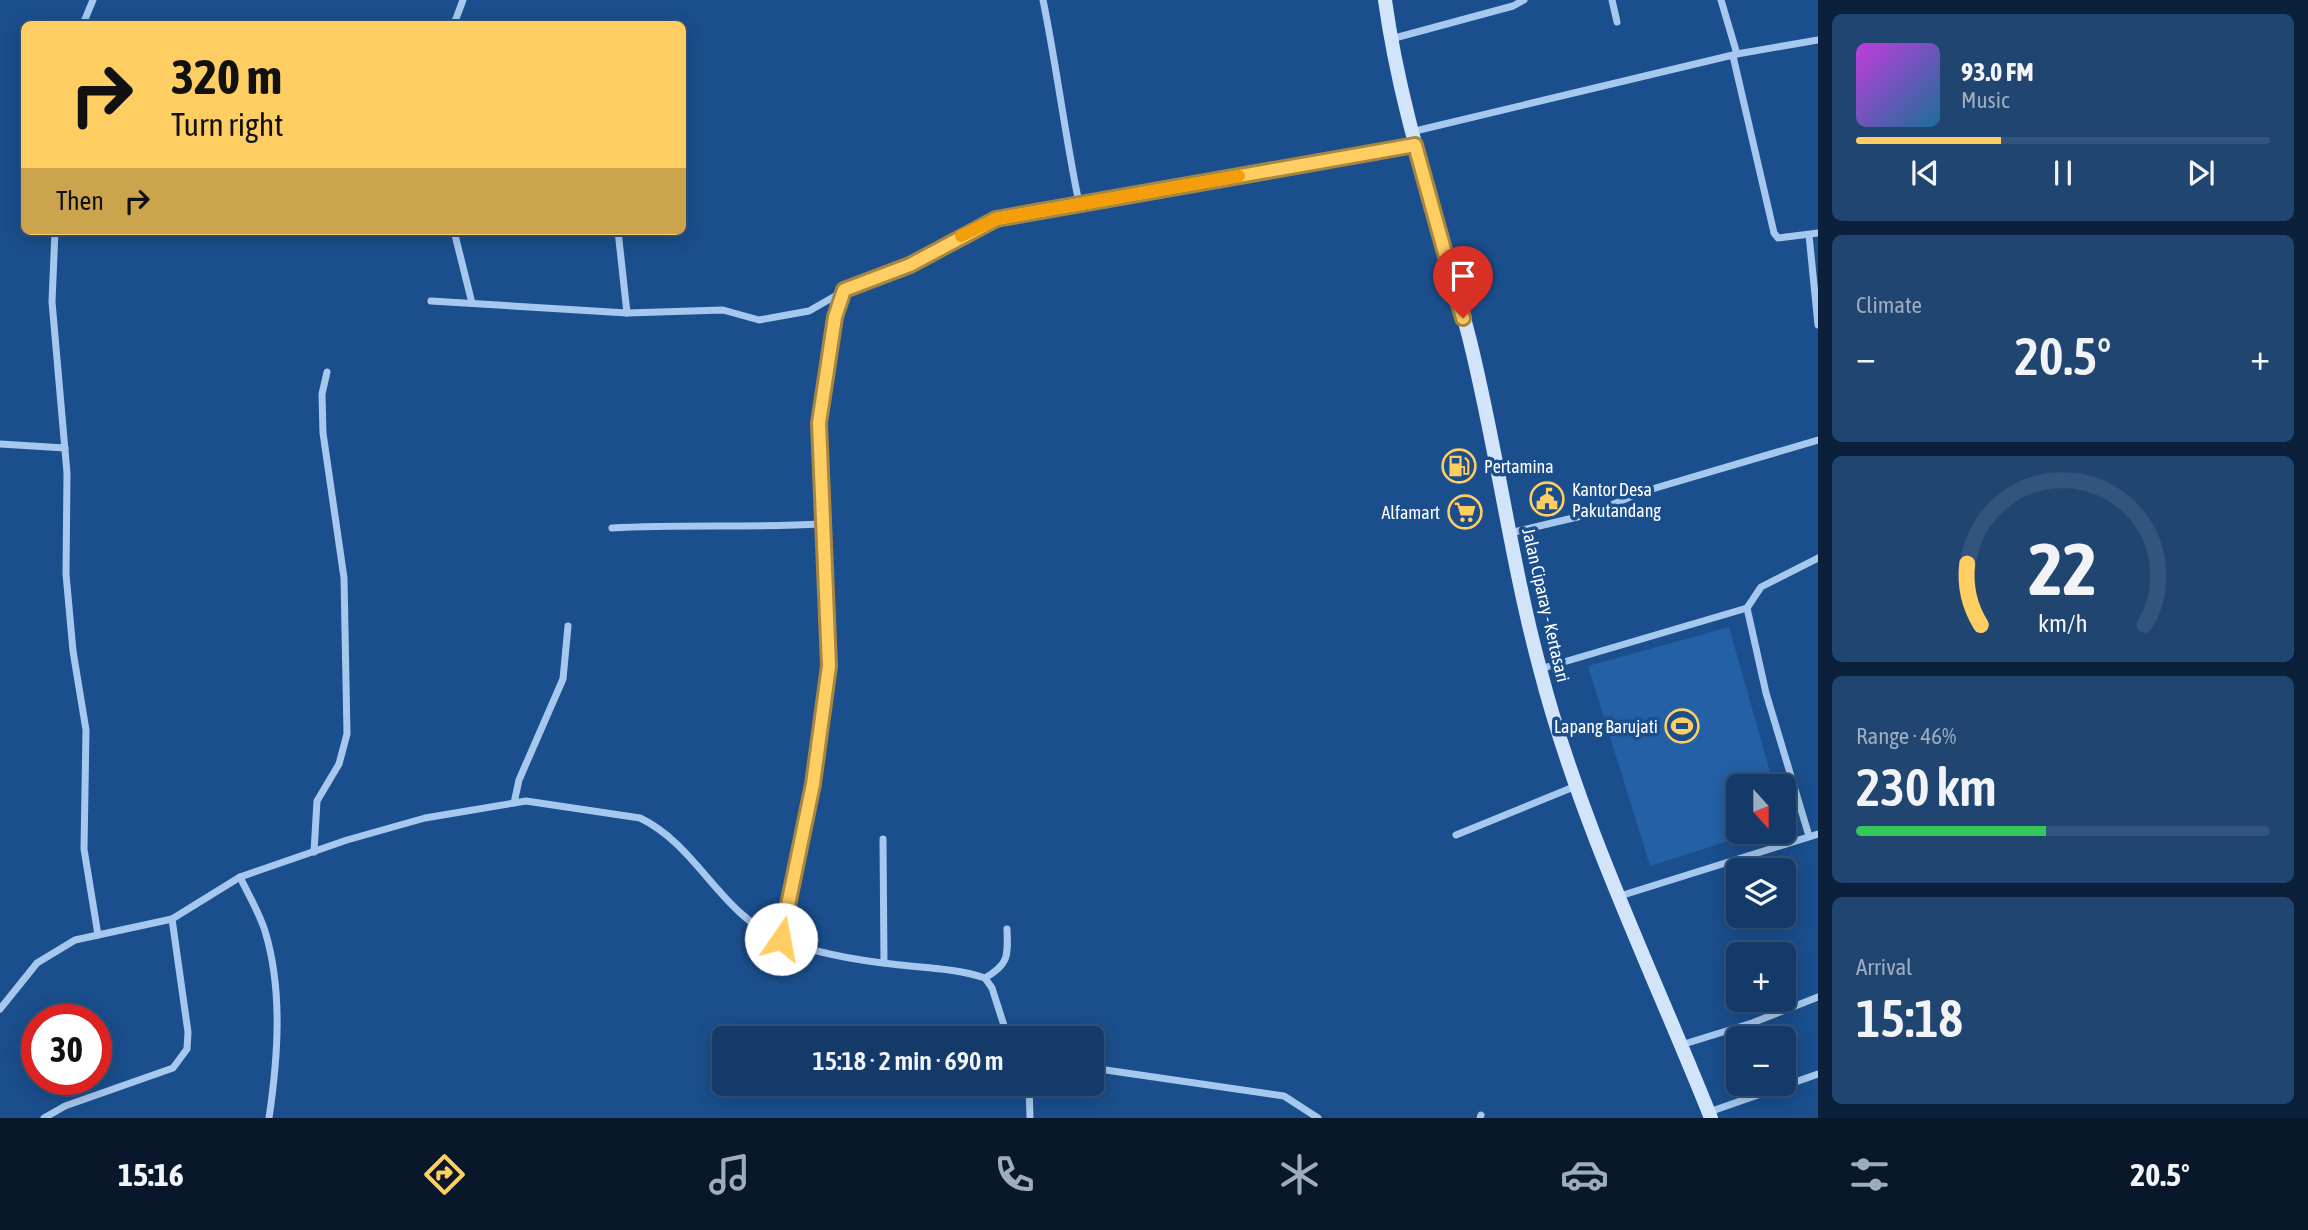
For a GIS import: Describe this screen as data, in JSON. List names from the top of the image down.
{
  "streets": {
    "main road": ["Jalan Ciparay - Kertasari"]
  },
  "places": {
    "fuel station": ["Pertamina"],
    "public building": ["Kantor Desa Pakutandang"],
    "supermarket": ["Alfamart"],
    "sports": ["Lapang Barujati"]
  },
  "north": "bottom",
  "page": {
    "turn": ["320 m", "Turn right"],
    "song": ["93.0 FM", "Music"],
    "then": "Then",
    "tile": [
      "Climate",
      ["Range · 46%", "230 km"],
      ["Arrival", "15:18"]
    ],
    "heat": ["−", "20.5°", "+"],
    "map_buttons": ["+", "−"],
    "limit": "30",
    "trip": "15:18 · 2 min · 690 m",
    "tabs": ["15:16", "20.5°"],
    "gauge": ["22", "km/h"]
  }
}
